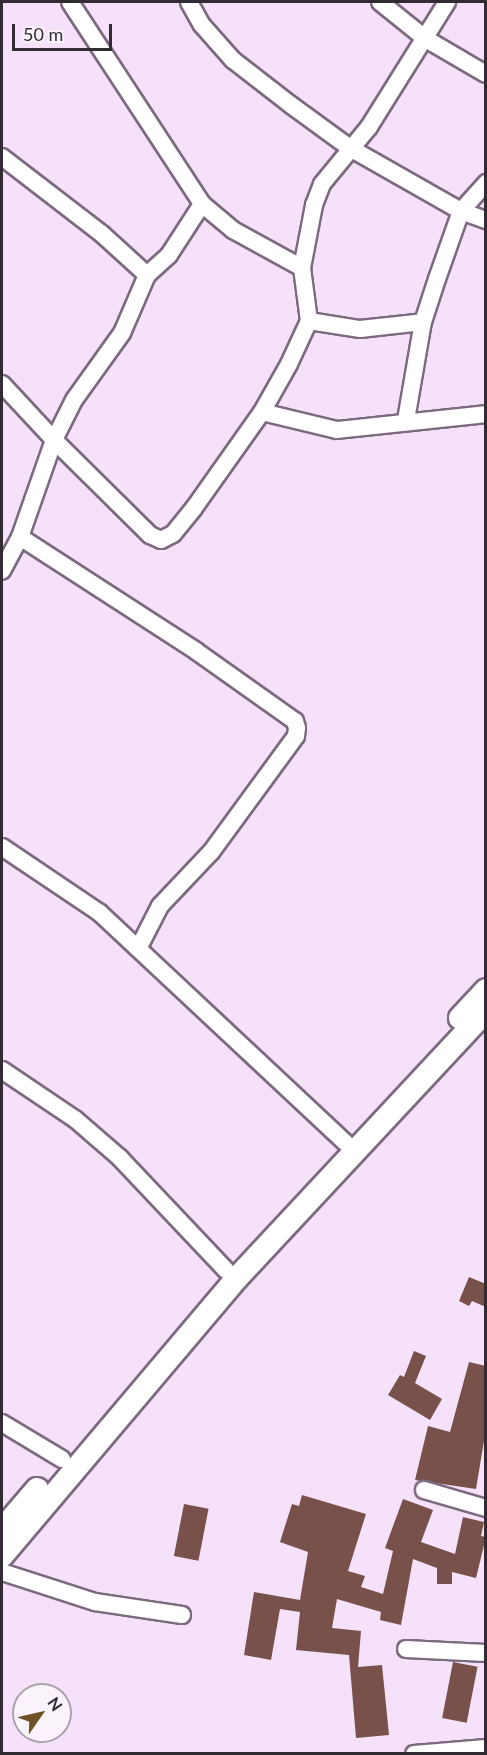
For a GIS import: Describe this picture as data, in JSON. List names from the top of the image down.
{
  "scale_bar": "50 m",
  "north": "top right"
}
